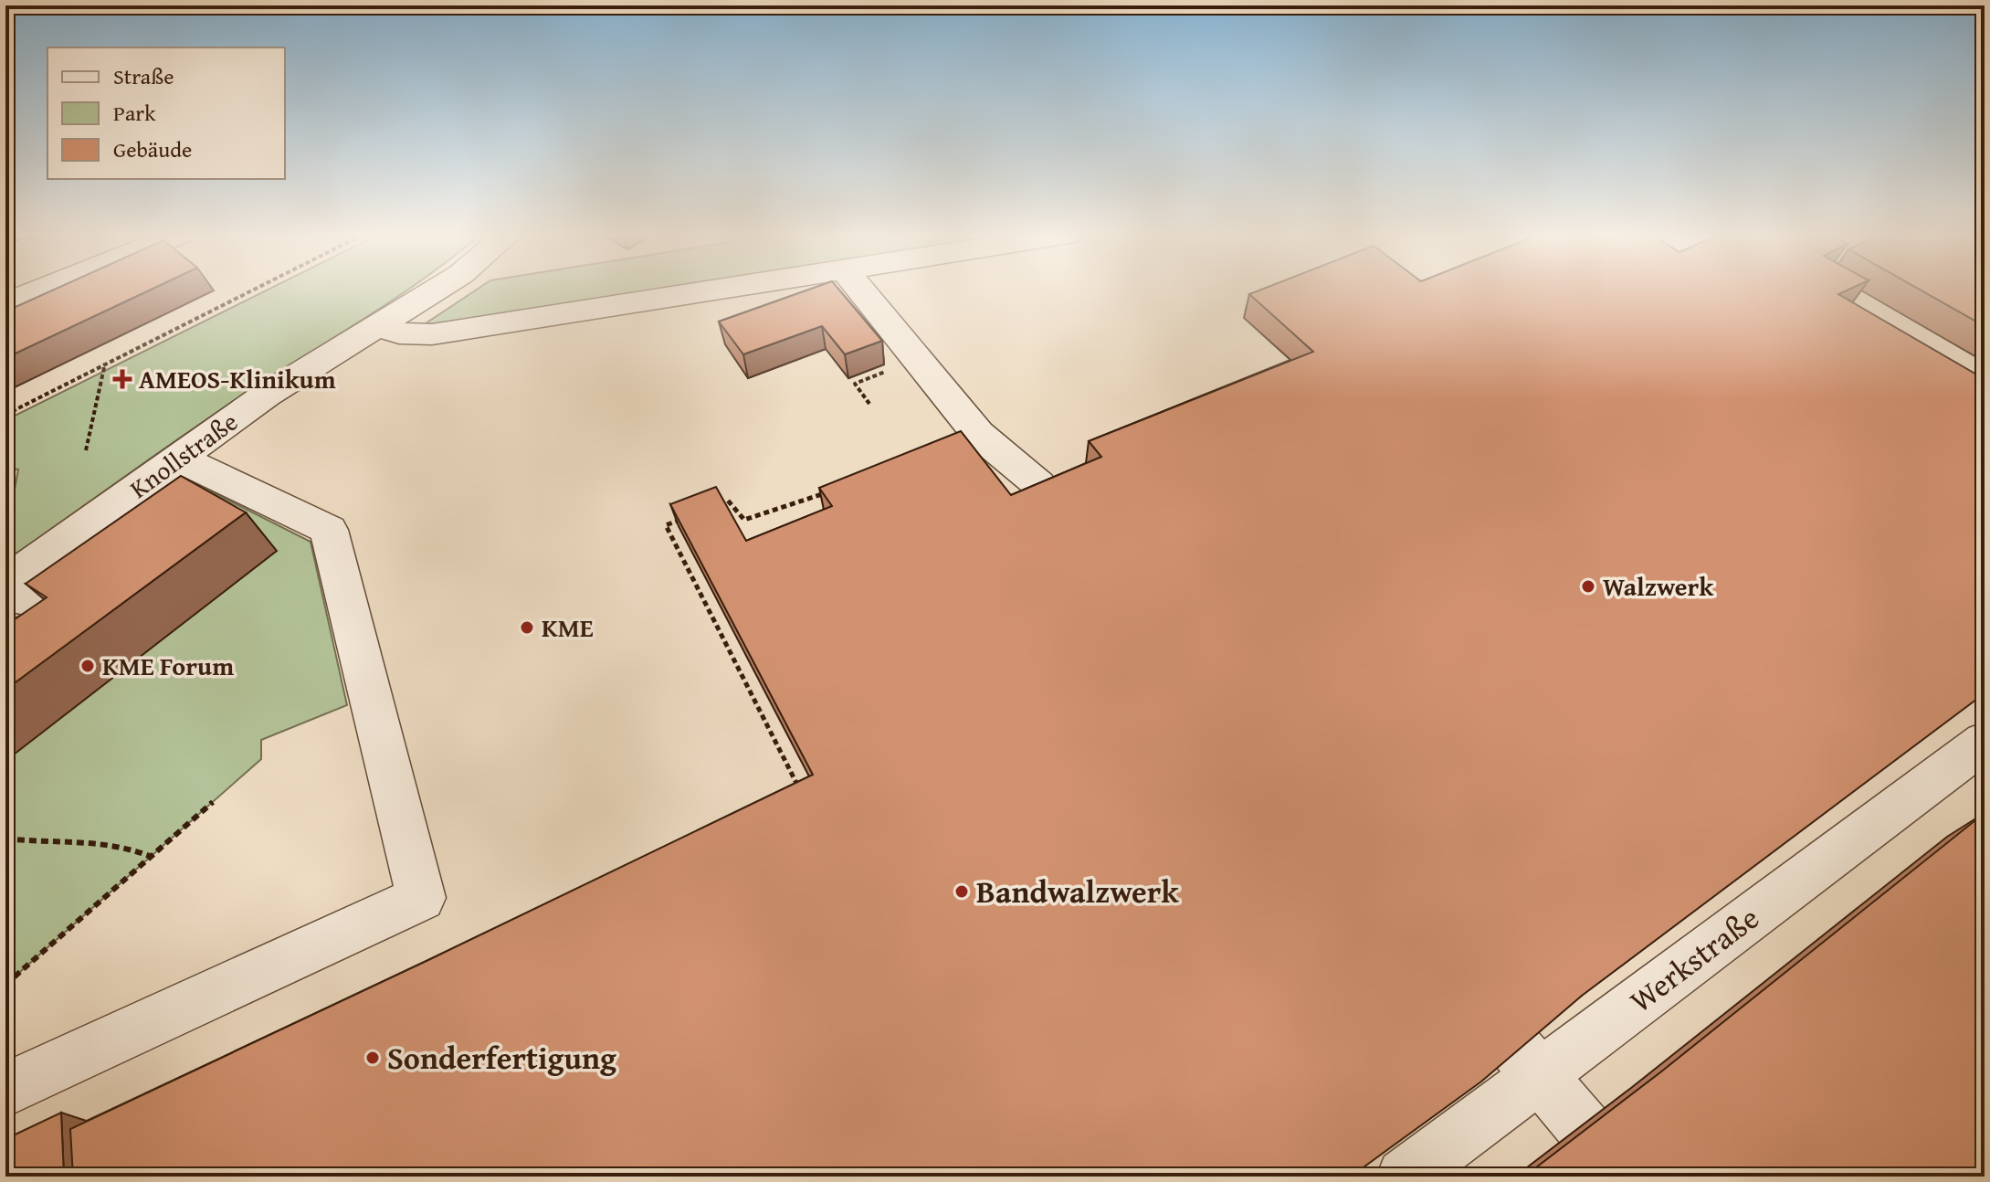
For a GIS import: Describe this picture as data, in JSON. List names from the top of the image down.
{
  "streets": {
    "street": ["Knollstraße", "Werkstraße"]
  },
  "places": {
    "health": ["AMEOS-Klinikum"],
    "other": [
      "Walzwerk",
      "KME",
      "KME Forum",
      "Bandwalzwerk",
      "Sonderfertigung"
    ]
  },
  "legend": ["Straße", "Park", "Gebäude"]
}
